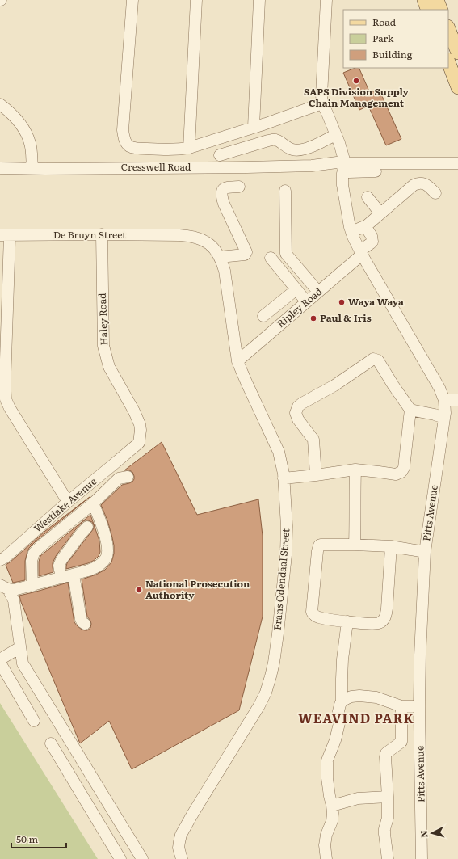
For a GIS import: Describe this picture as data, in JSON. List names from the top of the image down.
{
  "streets": {
    "street": [
      "Cresswell Road",
      "De Bruyn Street",
      "Ripley Road",
      "Haley Road",
      "Westlake Avenue",
      "Pitts Avenue",
      "Frans Odendaal Street"
    ]
  },
  "crossings": [
    ["Cresswell Road", "Pitts Avenue"],
    ["De Bruyn Street", "Haley Road"],
    ["De Bruyn Street", "Frans Odendaal Street"],
    ["Ripley Road", "Pitts Avenue"],
    ["Ripley Road", "Frans Odendaal Street"],
    ["Haley Road", "Westlake Avenue"]
  ],
  "districts": ["WEAVIND PARK"],
  "places": [
    "SAPS Division Supply Chain Management",
    "Waya Waya",
    "Paul & Iris",
    "National Prosecution Authority"
  ],
  "legend": ["Road", "Park", "Building"],
  "scale_bar": "50 m",
  "north": "left"
}
